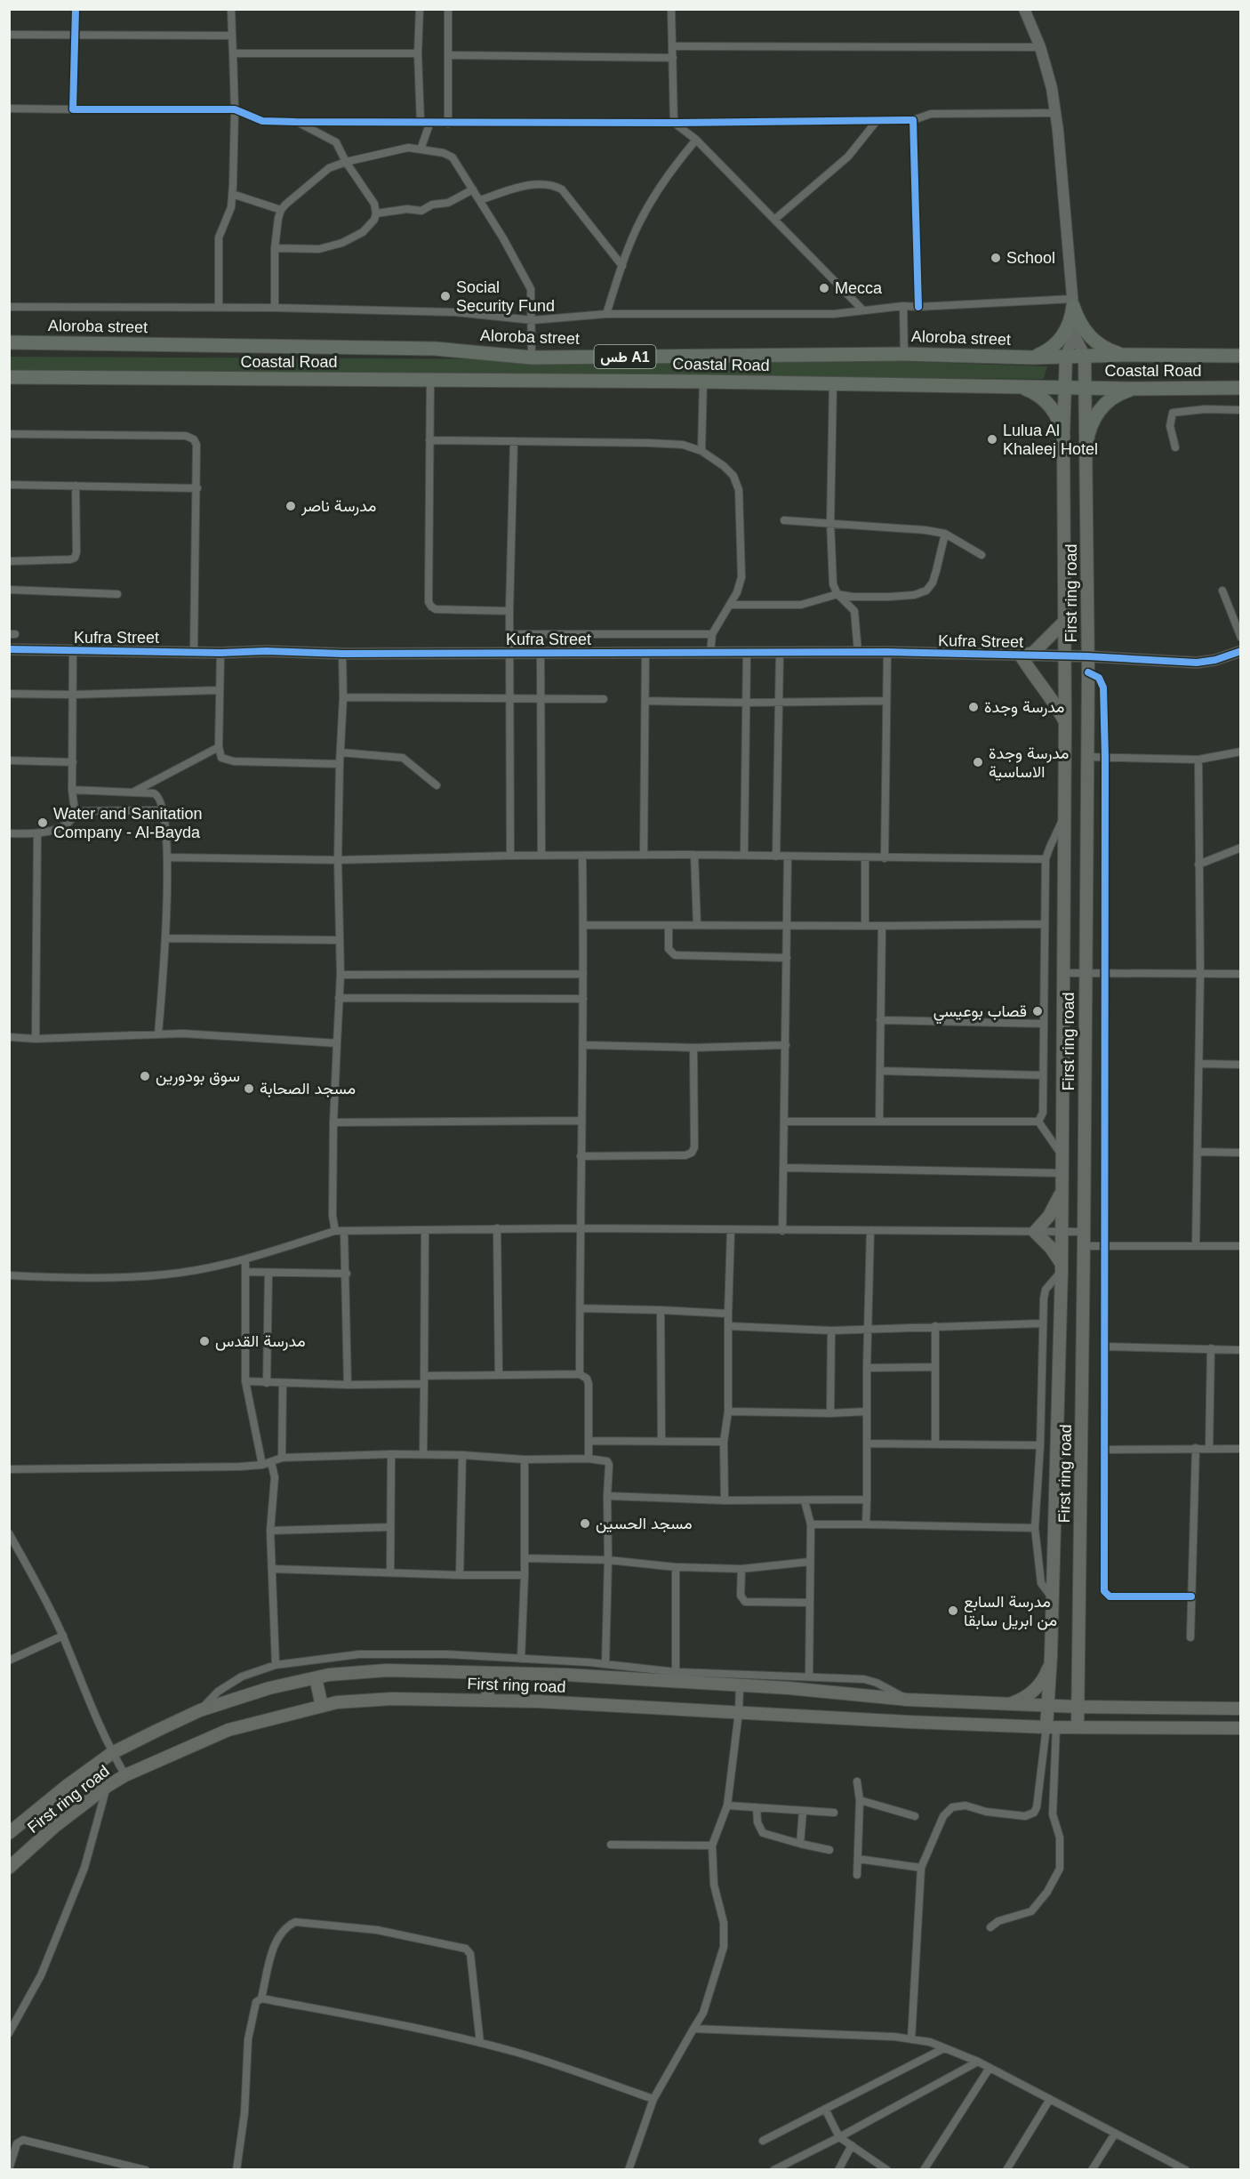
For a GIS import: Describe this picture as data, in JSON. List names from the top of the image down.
{
  "streets": {
    "highway": ["Aloroba street", "طس A1", "Coastal Road"],
    "main road": ["First ring road"],
    "street": ["Kufra Street"]
  },
  "crossings": [
    ["Aloroba street", "First ring road"],
    ["Coastal Road", "First ring road"],
    ["First ring road", "Kufra Street"]
  ],
  "places": [
    "School",
    "Mecca",
    "Social Security Fund",
    "Lulua Al Khaleej Hotel",
    "مدرسة ناصر",
    "مدرسة وجدة",
    "مدرسة وجدة الاساسية",
    "Water and Sanitation Company - Al-Bayda",
    "قصاب بوعيسي",
    "سوق بودورين",
    "مسجد الصحابة",
    "مدرسة القدس",
    "مسجد الحسين",
    "مدرسة السابع من ابريل سابقا"
  ]
}
